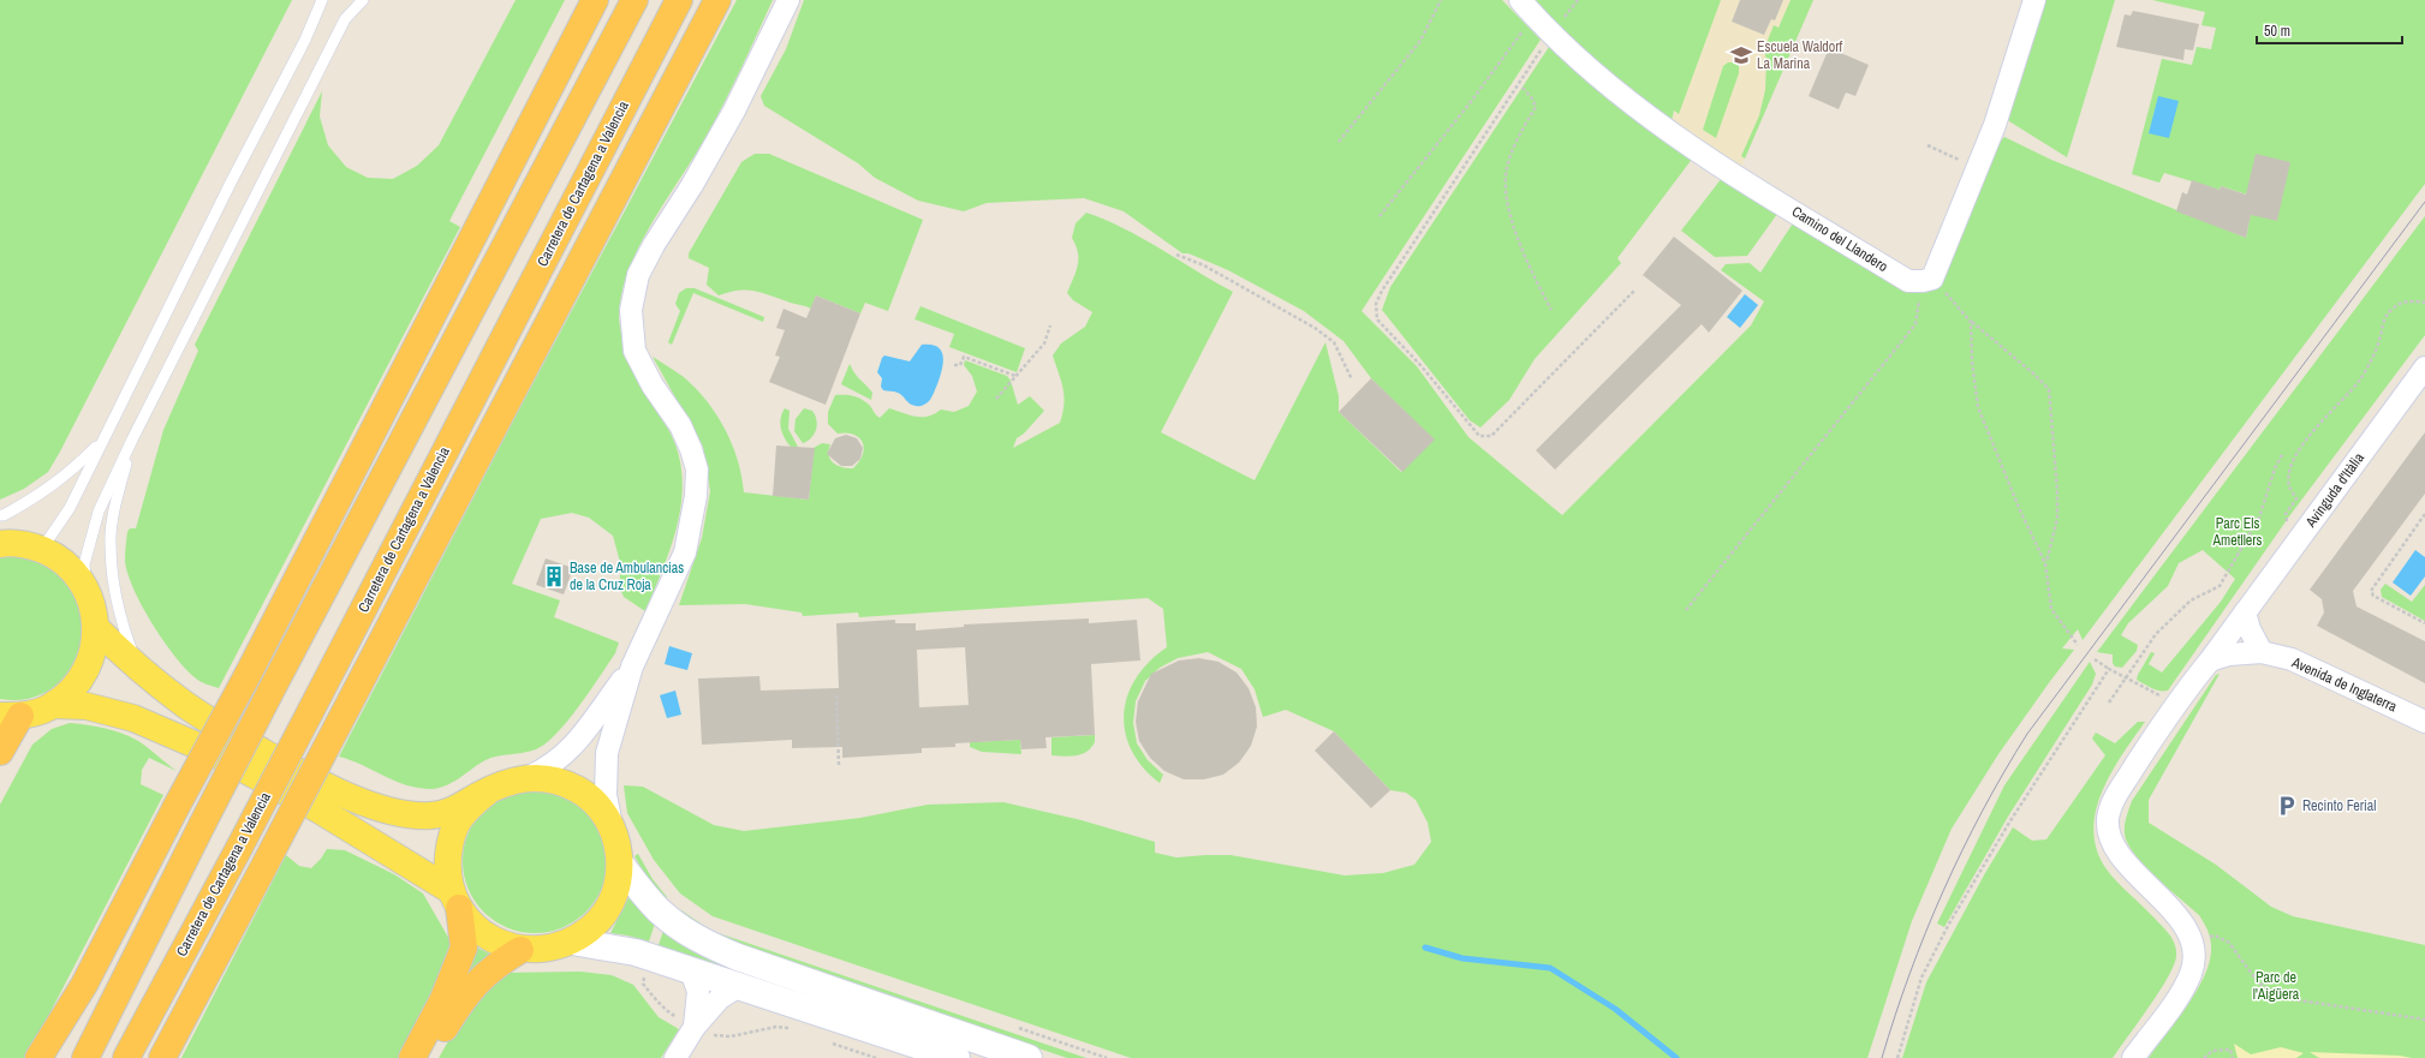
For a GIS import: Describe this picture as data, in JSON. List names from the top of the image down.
{
  "streets": {
    "highway": ["Carretera de Cartagena a Valencia"],
    "street": ["Camino del Llandero", "Avinguda d'Itàlia", "Avenida de Inglaterra"]
  },
  "crossings": [
    ["Avinguda d'Itàlia", "Avenida de Inglaterra"]
  ],
  "parks": ["Parc Els Ametllers", "Parc de l'Aigüera"],
  "places": {
    "school or university": ["Escuela Waldorf La Marina"],
    "building": ["Base de Ambulancias de la Cruz Roja"],
    "parking": ["Recinto Ferial"]
  },
  "scale_bar": "50 m"
}
